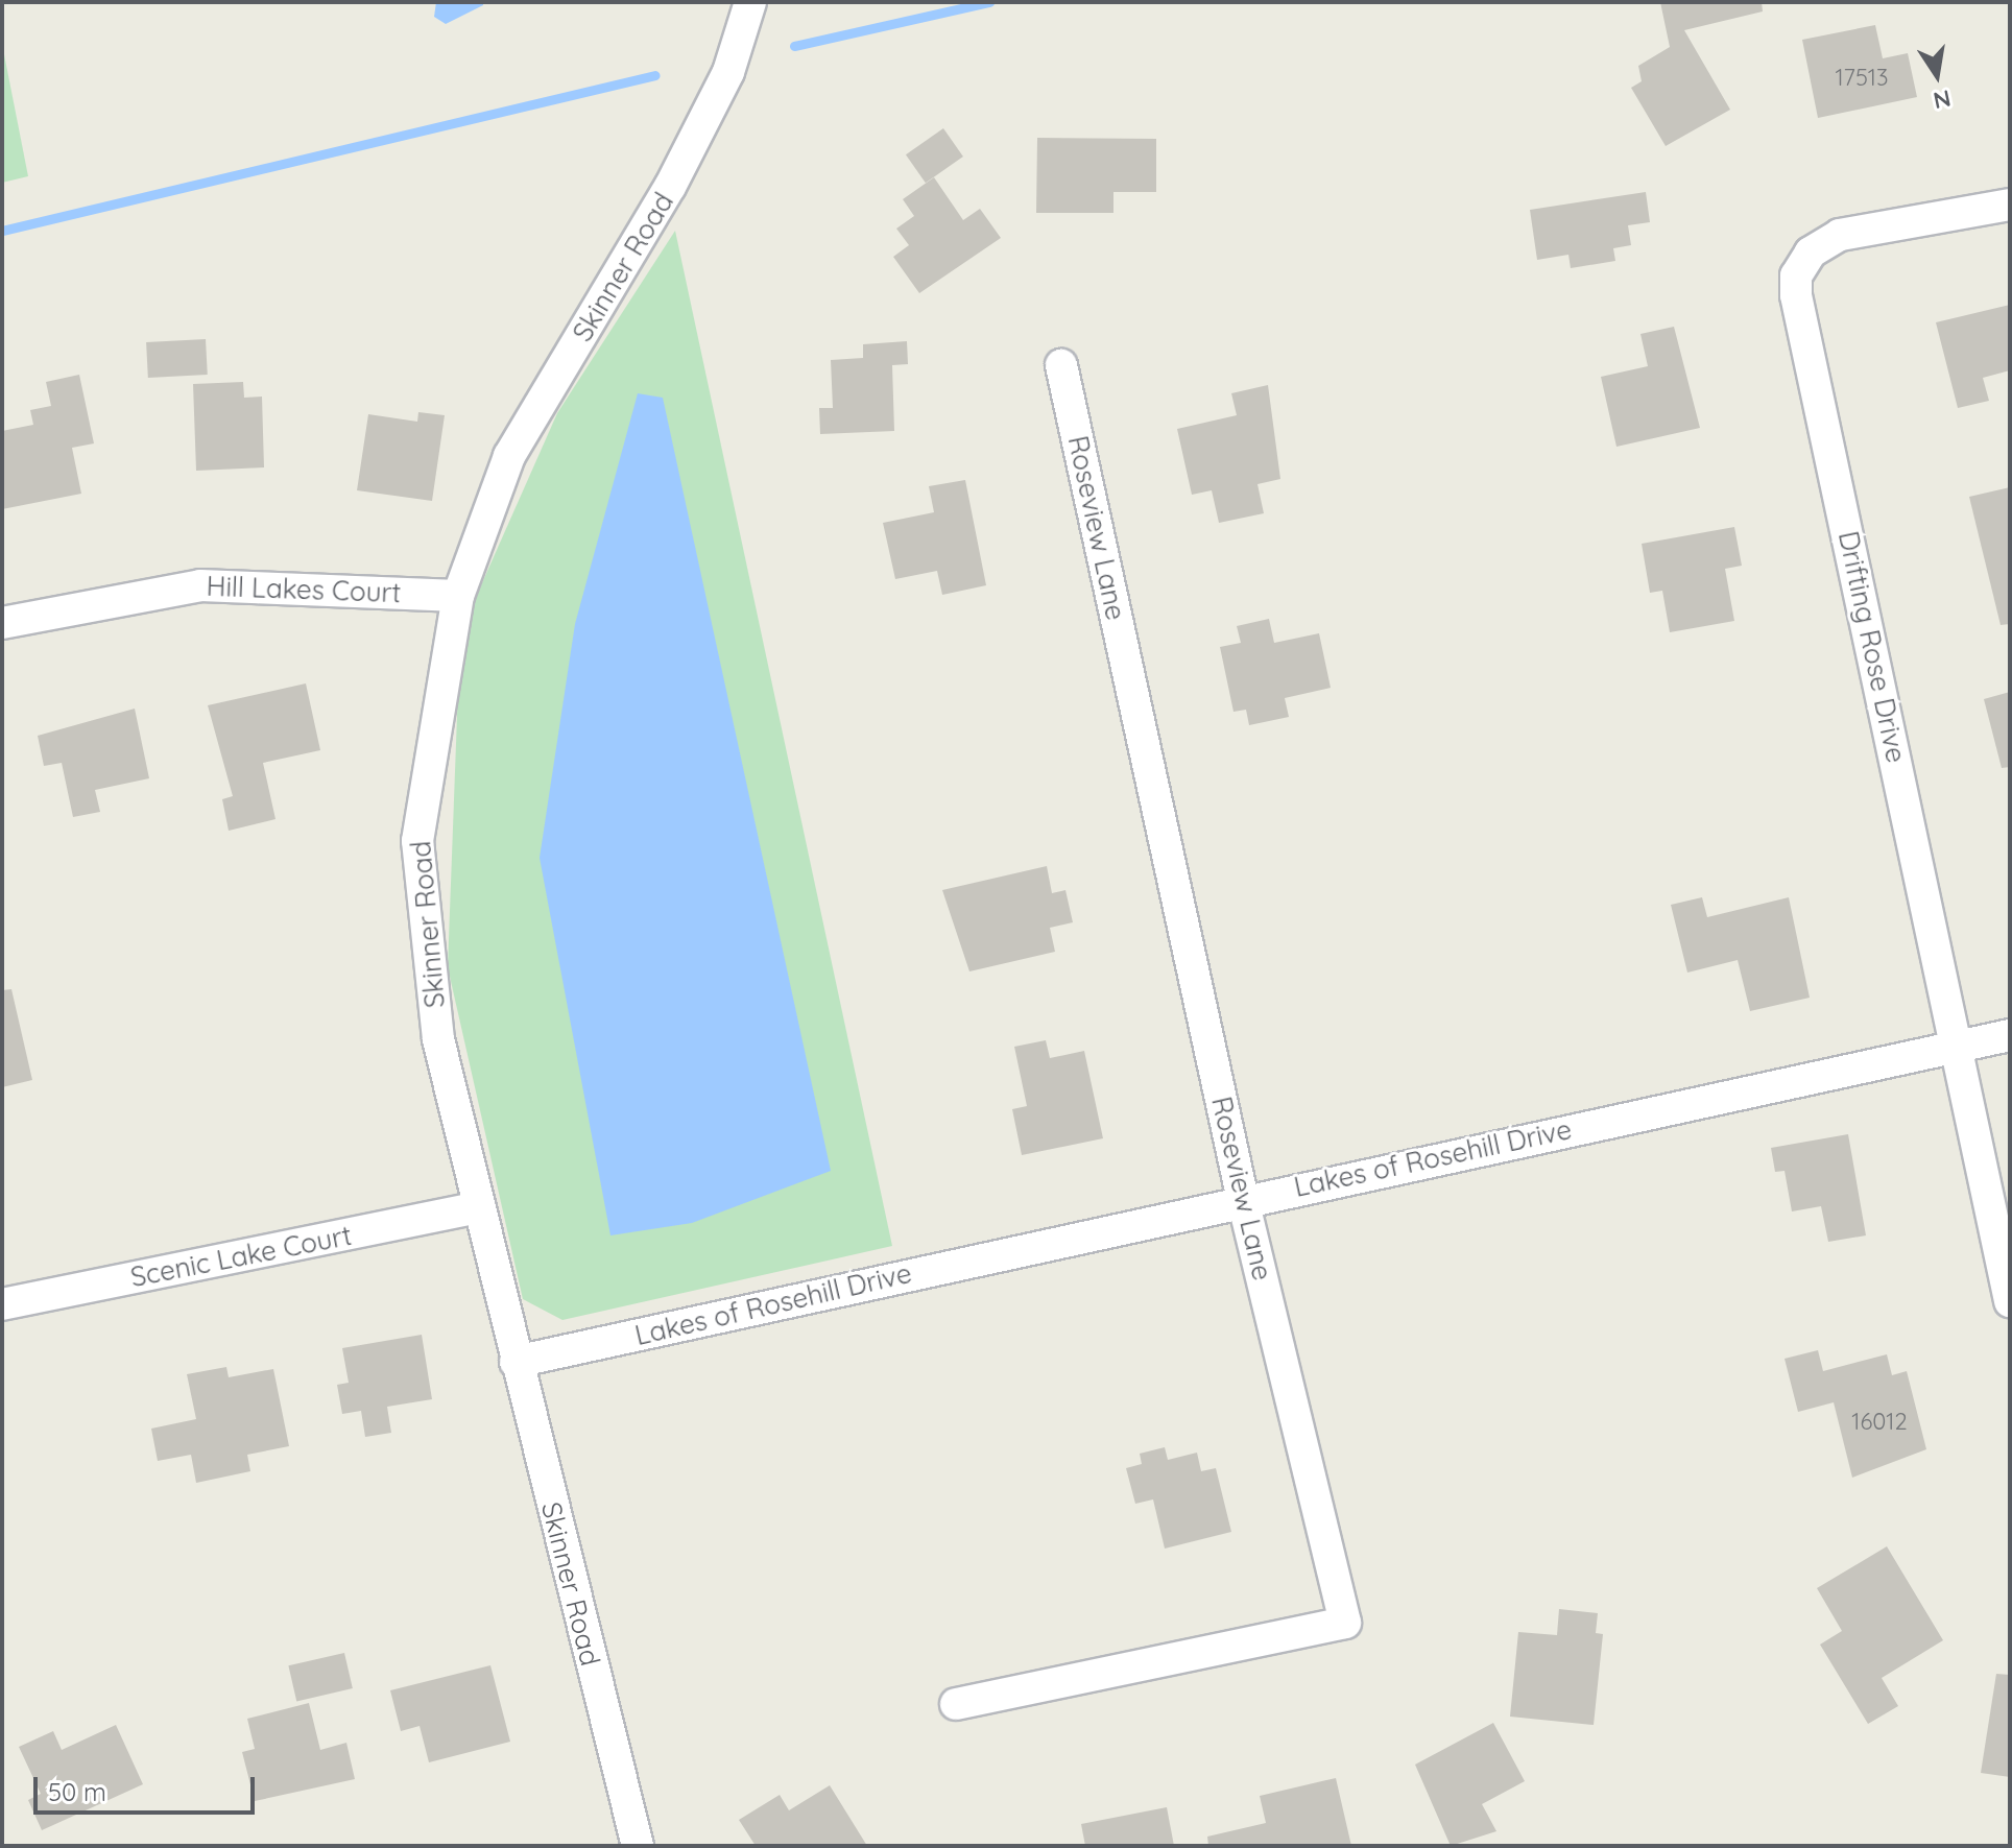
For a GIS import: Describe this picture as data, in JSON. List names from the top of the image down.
{
  "streets": {
    "street": [
      "Skinner Road",
      "Roseview Lane",
      "Hill Lakes Court",
      "Drifting Rose Drive",
      "Lakes of Rosehill Drive",
      "Scenic Lake Court"
    ]
  },
  "crossings": [
    ["Skinner Road", "Hill Lakes Court"],
    ["Skinner Road", "Lakes of Rosehill Drive"],
    ["Skinner Road", "Scenic Lake Court"],
    ["Roseview Lane", "Lakes of Rosehill Drive"],
    ["Drifting Rose Drive", "Lakes of Rosehill Drive"]
  ],
  "house_numbers": ["17513", "16012"],
  "scale_bar": "50 m",
  "north": "bottom"
}
